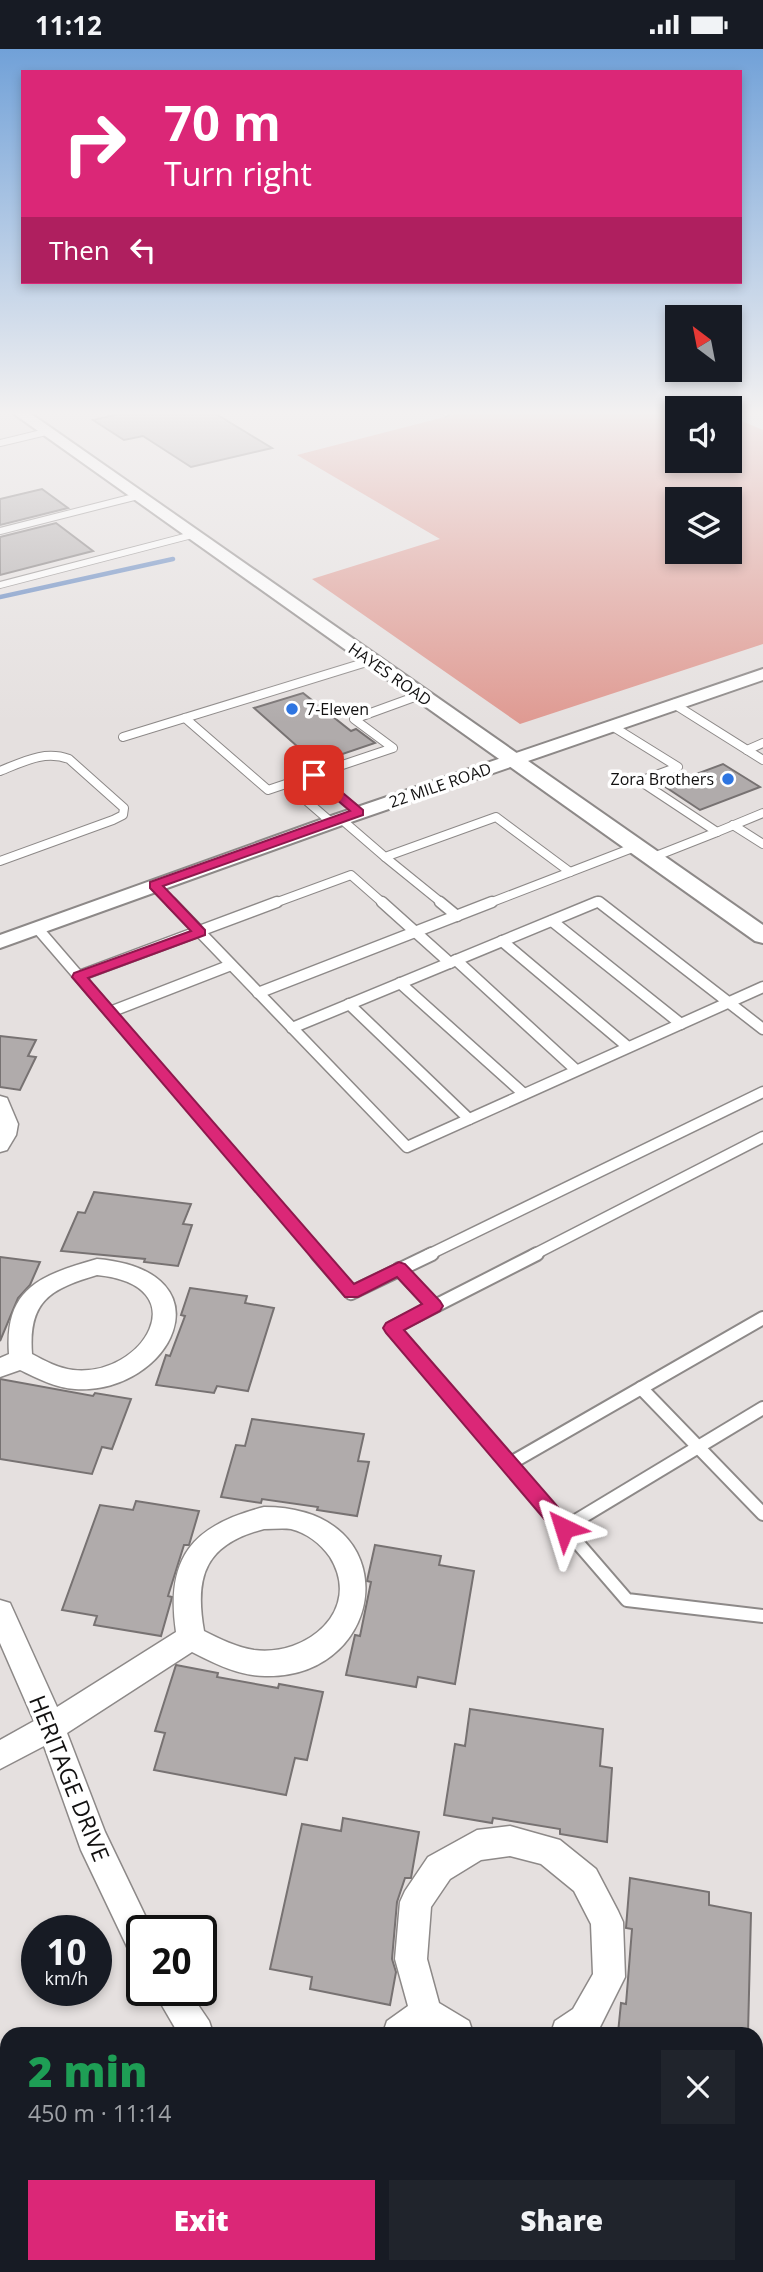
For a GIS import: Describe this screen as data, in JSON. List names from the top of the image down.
{
  "streets": {
    "main road": ["HAYES ROAD"],
    "street": ["22 MILE ROAD", "HERITAGE DRIVE"]
  },
  "crossings": [
    ["HAYES ROAD", "22 MILE ROAD"]
  ],
  "places": ["7-Eleven", "Zora Brothers"],
  "north": "top left",
  "page": {
    "status": "11:12",
    "turn": ["70 m", "Turn right"],
    "then": "Then",
    "speed": "10 km/h",
    "limit": "20",
    "heading": ["2 min", "450 m · 11:14"],
    "buttons": ["Exit", "Share"]
  }
}
